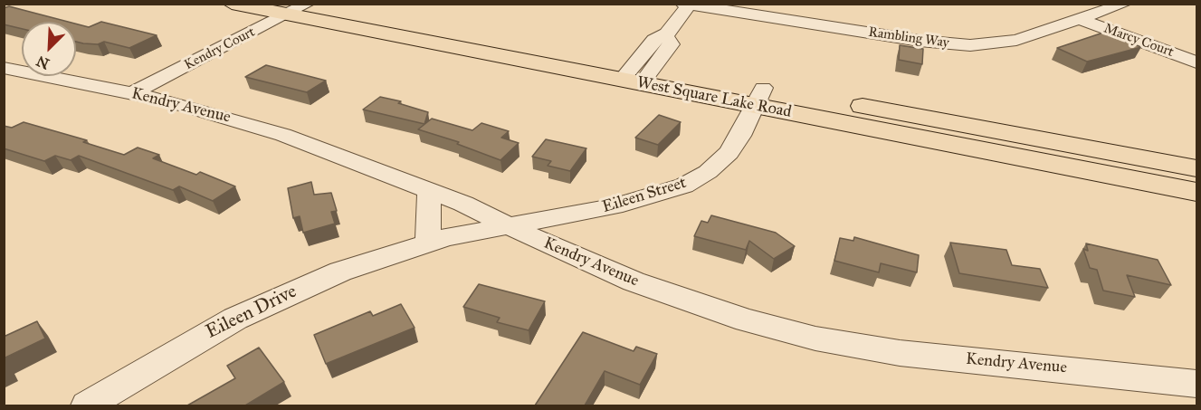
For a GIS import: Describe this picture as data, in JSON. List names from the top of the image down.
{
  "streets": {
    "highway": ["West Square Lake Road"],
    "street": [
      "Rambling Way",
      "Marcy Court",
      "Kendry Court",
      "Kendry Avenue",
      "Eileen Street",
      "Eileen Drive"
    ]
  },
  "crossings": [
    ["Rambling Way", "Marcy Court"],
    ["Kendry Court", "West Square Lake Road"],
    ["Kendry Court", "Kendry Avenue"],
    ["West Square Lake Road", "Eileen Street"],
    ["Kendry Avenue", "Eileen Street"],
    ["Kendry Avenue", "Eileen Drive"],
    ["Eileen Street", "Eileen Drive"]
  ],
  "north": "bottom left"
}
